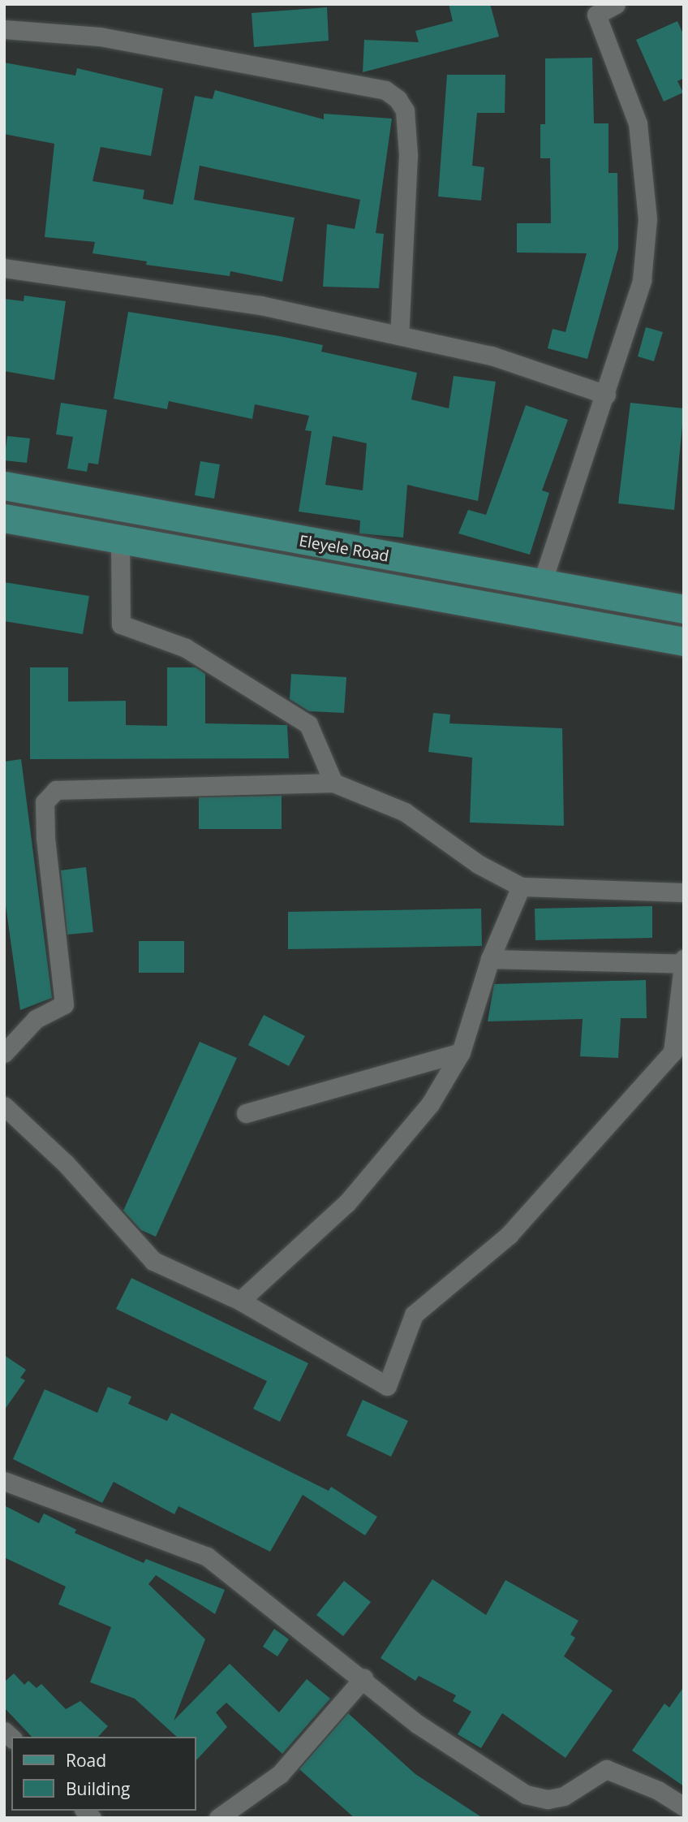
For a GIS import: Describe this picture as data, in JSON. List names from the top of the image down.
{
  "streets": {
    "main road": ["Eleyele Road"]
  },
  "legend": ["Road", "Building"]
}
